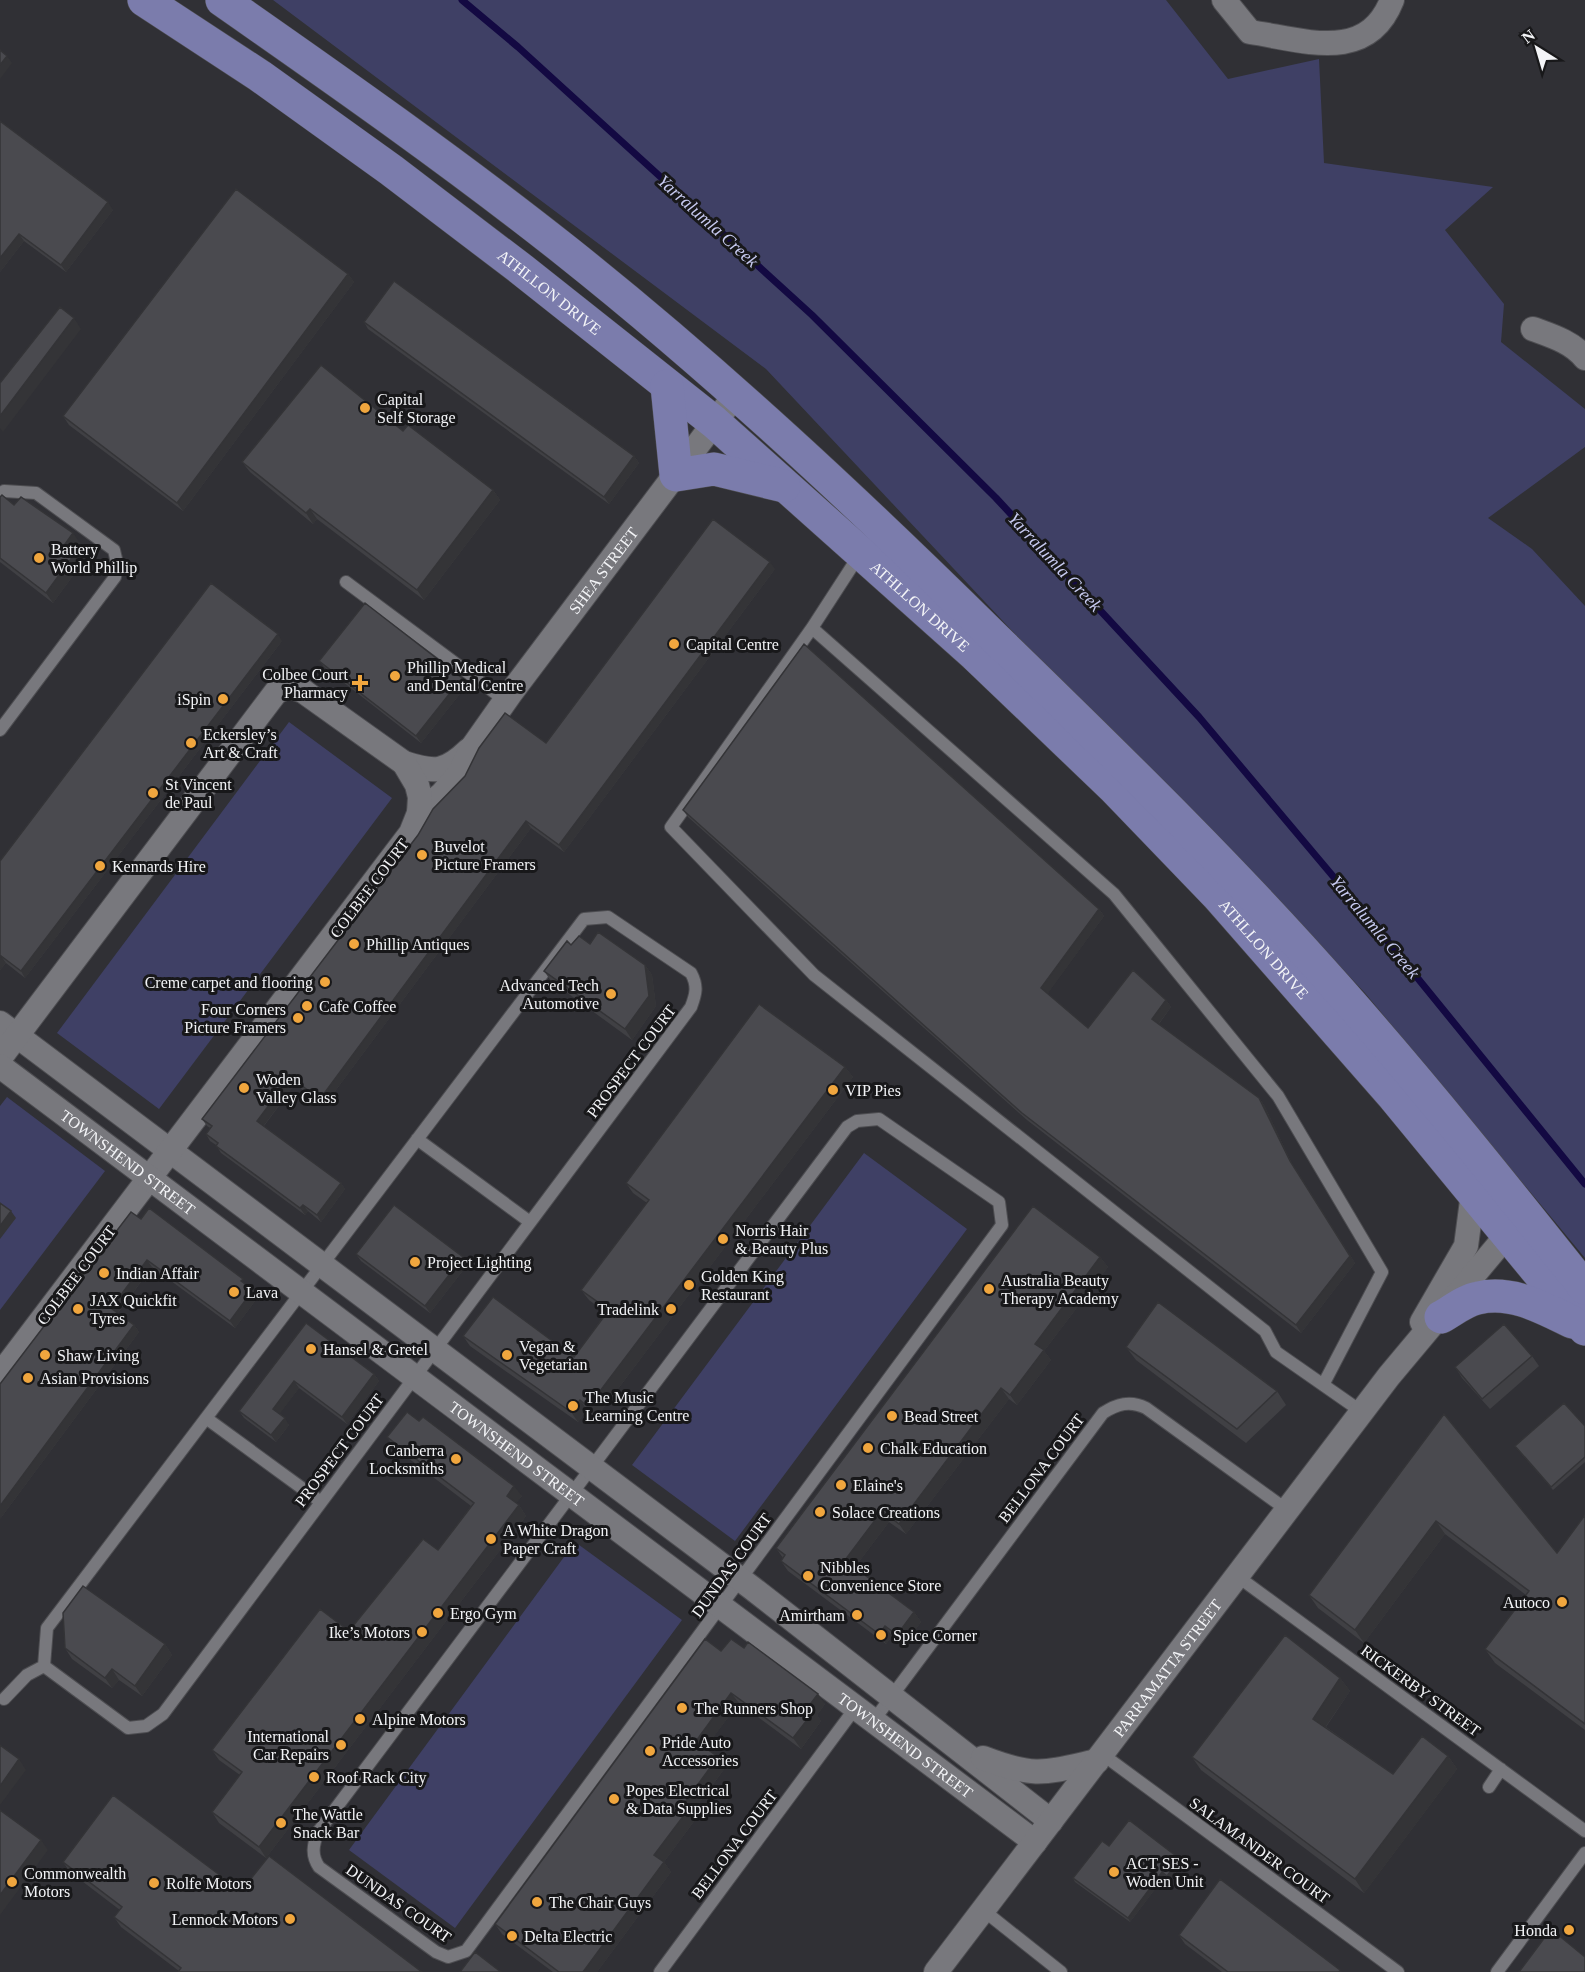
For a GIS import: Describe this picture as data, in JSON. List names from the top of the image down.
{
  "streets": {
    "main road": ["ATHLLON DRIVE"],
    "street": [
      "SHEA STREET",
      "COLBEE COURT",
      "TOWNSHEND STREET",
      "PARRAMATTA STREET"
    ],
    "lane": [
      "PROSPECT COURT",
      "BELLONA COURT",
      "DUNDAS COURT",
      "RICKERBY STREET",
      "SALAMANDER COURT"
    ]
  },
  "crossings": [
    ["ATHLLON DRIVE", "SHEA STREET"],
    ["ATHLLON DRIVE", "PARRAMATTA STREET"],
    ["SHEA STREET", "COLBEE COURT"],
    ["COLBEE COURT", "TOWNSHEND STREET"],
    ["PROSPECT COURT", "TOWNSHEND STREET"],
    ["TOWNSHEND STREET", "BELLONA COURT"],
    ["TOWNSHEND STREET", "DUNDAS COURT"],
    ["TOWNSHEND STREET", "PARRAMATTA STREET"],
    ["TOWNSHEND STREET", "SALAMANDER COURT"],
    ["BELLONA COURT", "PARRAMATTA STREET"],
    ["PARRAMATTA STREET", "RICKERBY STREET"],
    ["PARRAMATTA STREET", "SALAMANDER COURT"]
  ],
  "water": ["Yarralumla Creek"],
  "places": {
    "other": [
      "Capital Self Storage",
      "Battery World Phillip",
      "Capital Centre",
      "Phillip Medical and Dental Centre",
      "iSpin",
      "Eckersley’s Art & Craft",
      "St Vincent de Paul",
      "Buvelot Picture Framers",
      "Kennards Hire",
      "Phillip Antiques",
      "Creme carpet and flooring",
      "Advanced Tech Automotive",
      "Cafe Coffee",
      "Four Corners Picture Framers",
      "Woden Valley Glass",
      "VIP Pies",
      "Norris Hair & Beauty Plus",
      "Project Lighting",
      "Indian Affair",
      "Golden King Restaurant",
      "Australia Beauty Therapy Academy",
      "Lava",
      "JAX Quickfit Tyres",
      "Tradelink",
      "Hansel & Gretel",
      "Shaw Living",
      "Vegan & Vegetarian",
      "Asian Provisions",
      "The Music Learning Centre",
      "Bead Street",
      "Chalk Education",
      "Canberra Locksmiths",
      "Elaine's",
      "Solace Creations",
      "A White Dragon Paper Craft",
      "Nibbles Convenience Store",
      "Autoco",
      "Ergo Gym",
      "Amirtham",
      "Ike’s Motors",
      "Spice Corner",
      "The Runners Shop",
      "Alpine Motors",
      "International Car Repairs",
      "Pride Auto Accessories",
      "Roof Rack City",
      "Popes Electrical & Data Supplies",
      "The Wattle Snack Bar",
      "ACT SES - Woden Unit",
      "Commonwealth Motors",
      "Rolfe Motors",
      "The Chair Guys",
      "Lennock Motors",
      "Honda",
      "Delta Electric"
    ],
    "health": ["Colbee Court Pharmacy"]
  },
  "north": "top left"
}
